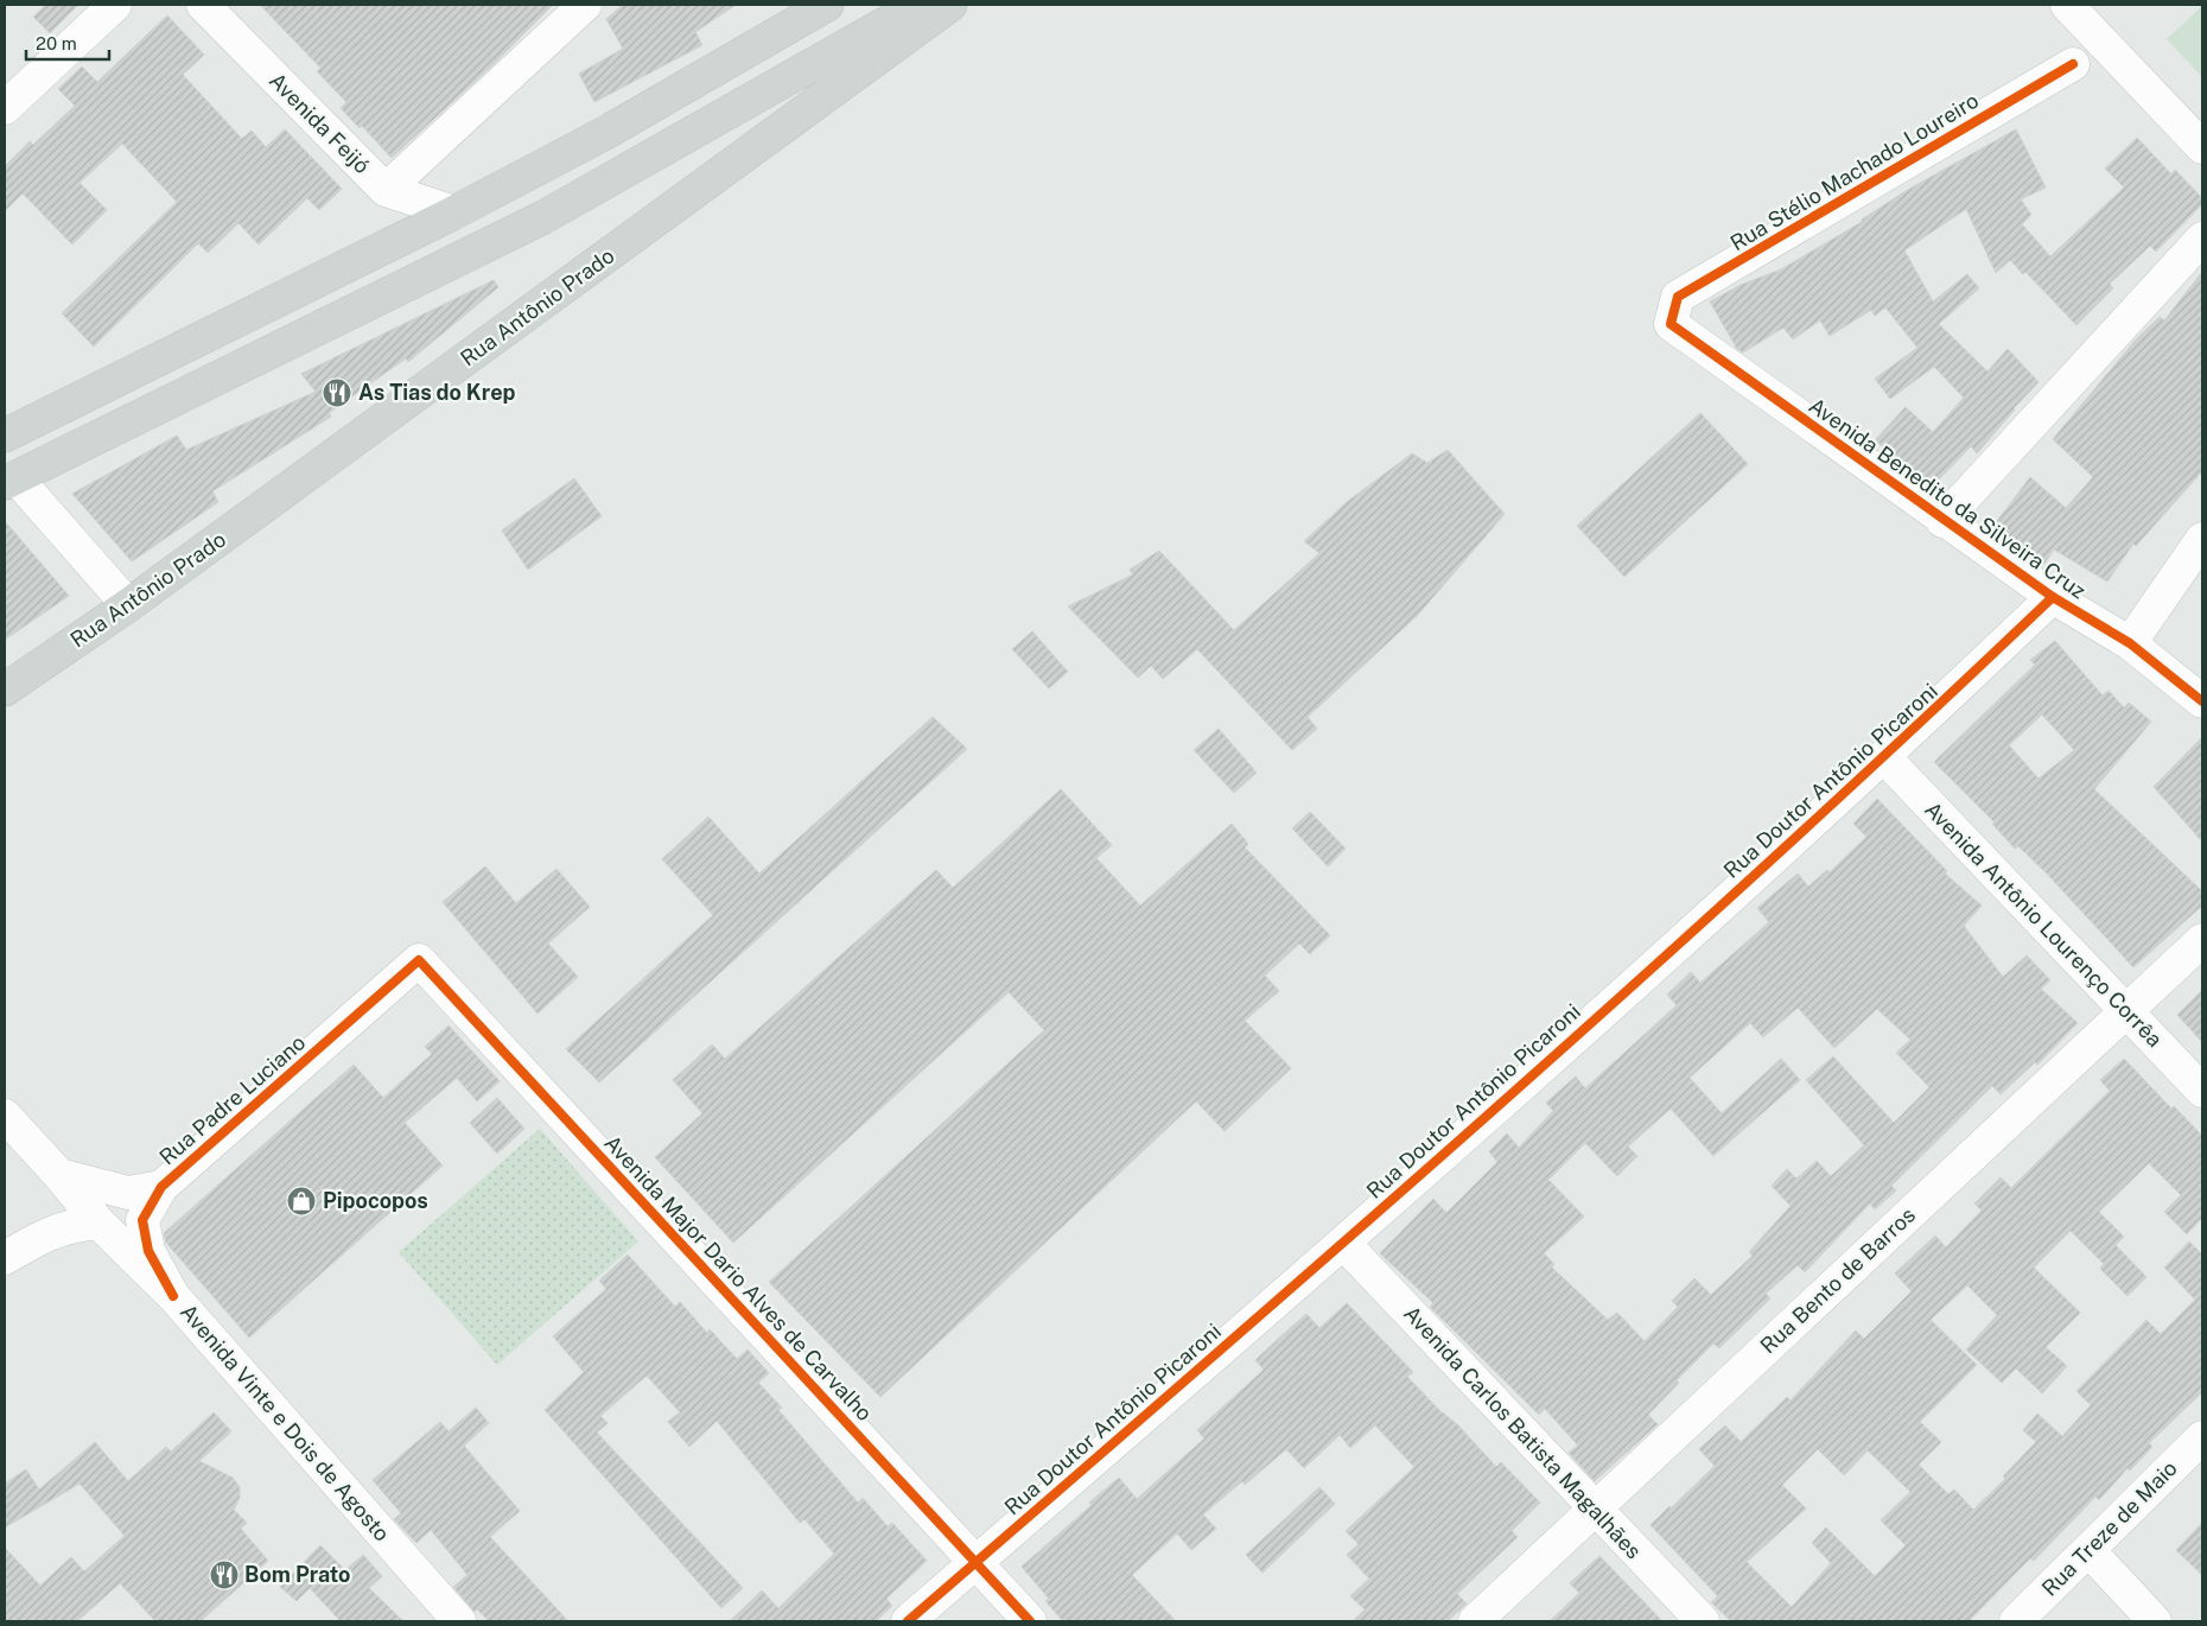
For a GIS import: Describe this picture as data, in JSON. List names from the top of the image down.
{
  "streets": {
    "main road": ["Rua Antônio Prado"],
    "street": [
      "Avenida Feijó",
      "Rua Stélio Machado Loureiro",
      "Avenida Benedito da Silveira Cruz",
      "Rua Doutor Antônio Picaroni",
      "Avenida Antônio Lourenço Corrêa",
      "Rua Padre Luciano",
      "Avenida Major Dario Alves de Carvalho",
      "Rua Bento de Barros",
      "Avenida Vinte e Dois de Agosto",
      "Avenida Carlos Batista Magalhães",
      "Rua Treze de Maio"
    ]
  },
  "crossings": [
    ["Rua Stélio Machado Loureiro", "Avenida Benedito da Silveira Cruz"],
    ["Avenida Benedito da Silveira Cruz", "Rua Doutor Antônio Picaroni"],
    ["Rua Doutor Antônio Picaroni", "Avenida Antônio Lourenço Corrêa"],
    ["Rua Doutor Antônio Picaroni", "Avenida Major Dario Alves de Carvalho"],
    ["Rua Doutor Antônio Picaroni", "Avenida Carlos Batista Magalhães"],
    ["Avenida Antônio Lourenço Corrêa", "Rua Bento de Barros"],
    ["Rua Padre Luciano", "Avenida Major Dario Alves de Carvalho"],
    ["Rua Padre Luciano", "Avenida Vinte e Dois de Agosto"],
    ["Rua Bento de Barros", "Avenida Carlos Batista Magalhães"]
  ],
  "places": {
    "restaurant": ["As Tias do Krep", "Bom Prato"],
    "shop": ["Pipocopos"]
  },
  "scale_bar": "20 m"
}
